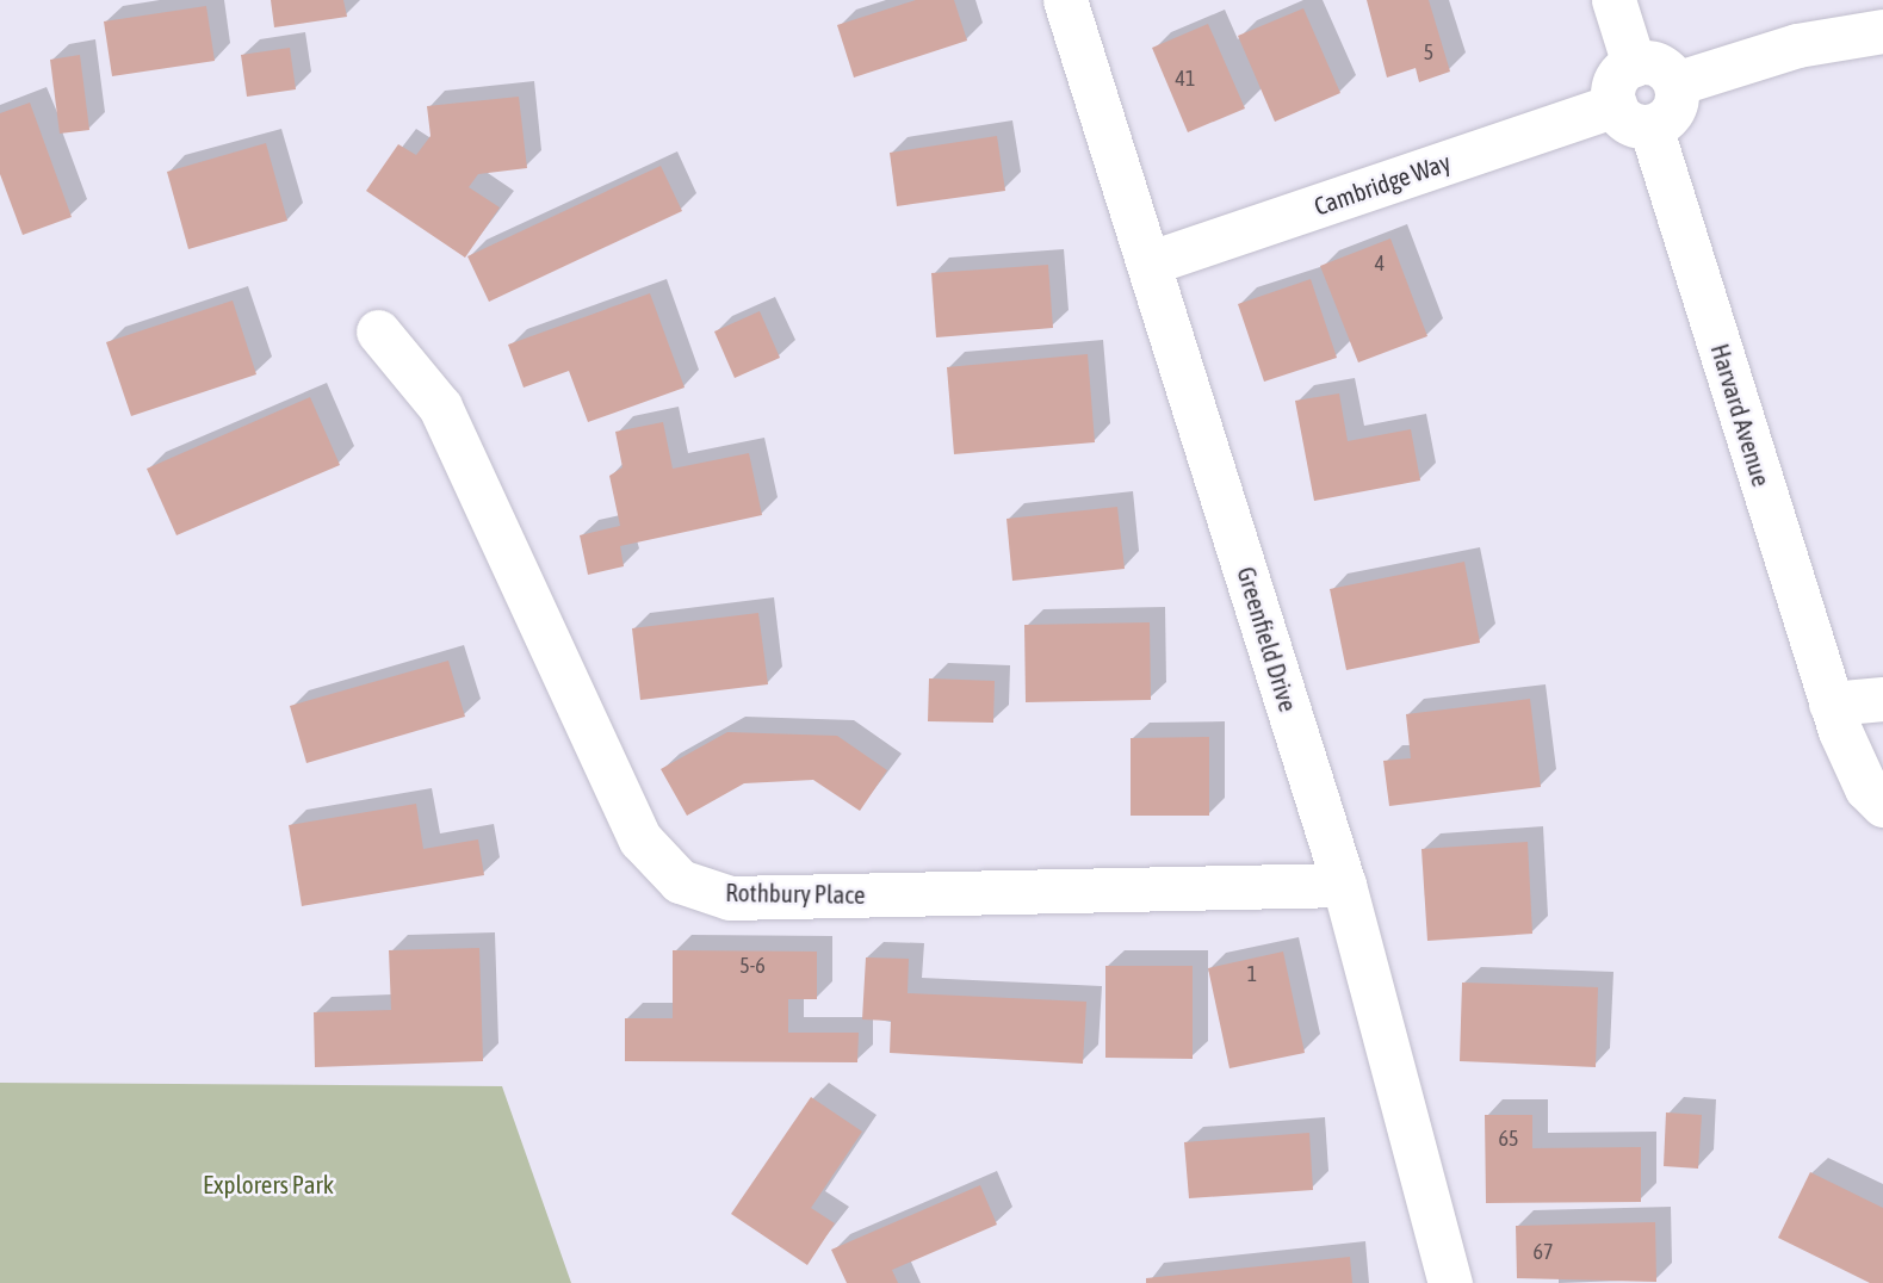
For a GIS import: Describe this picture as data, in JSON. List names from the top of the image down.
{
  "streets": {
    "street": [
      "Cambridge Way",
      "Harvard Avenue",
      "Greenfield Drive",
      "Rothbury Place"
    ]
  },
  "crossings": [
    ["Cambridge Way", "Harvard Avenue"],
    ["Cambridge Way", "Greenfield Drive"],
    ["Greenfield Drive", "Rothbury Place"]
  ],
  "parks": ["Explorers Park"],
  "house_numbers": [
    "5",
    "41",
    "4",
    "5-6",
    "1",
    "65",
    "67"
  ]
}
